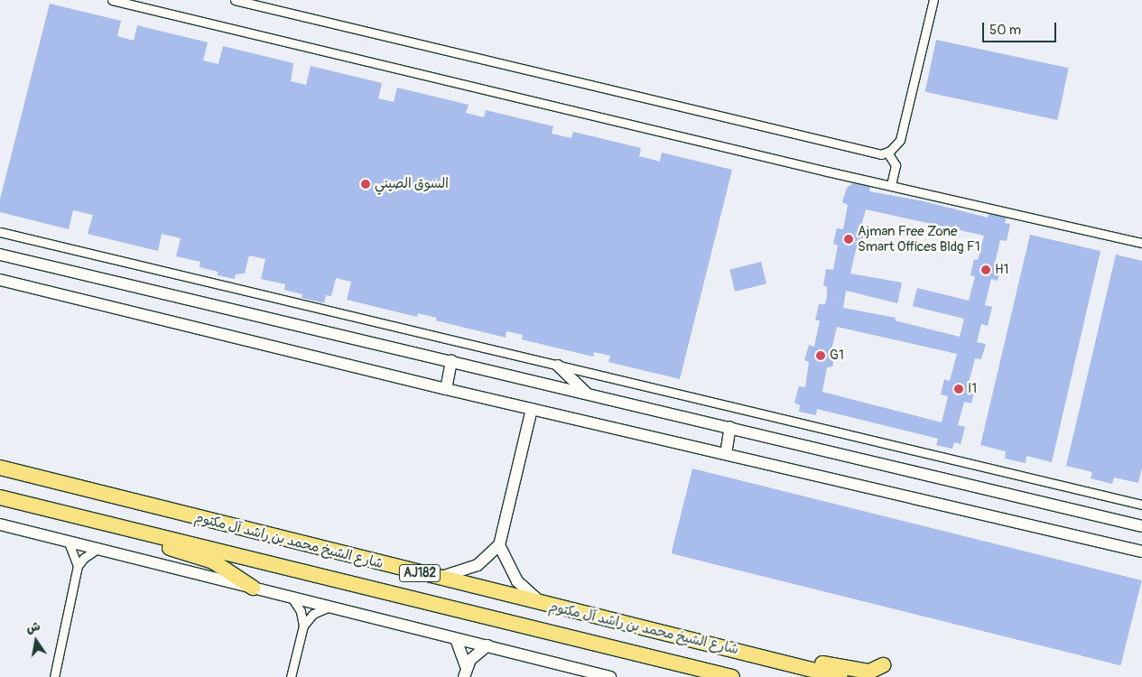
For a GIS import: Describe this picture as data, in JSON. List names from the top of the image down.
{
  "streets": {
    "highway": ["شارع الشيخ محمد بن راشد آل مكتوم", "AJ182"]
  },
  "places": [
    "السوق الصيني",
    "Ajman Free Zone Smart Offices Bldg F1",
    "H1",
    "G1",
    "I1"
  ],
  "scale_bar": "50 m",
  "north": "top"
}
